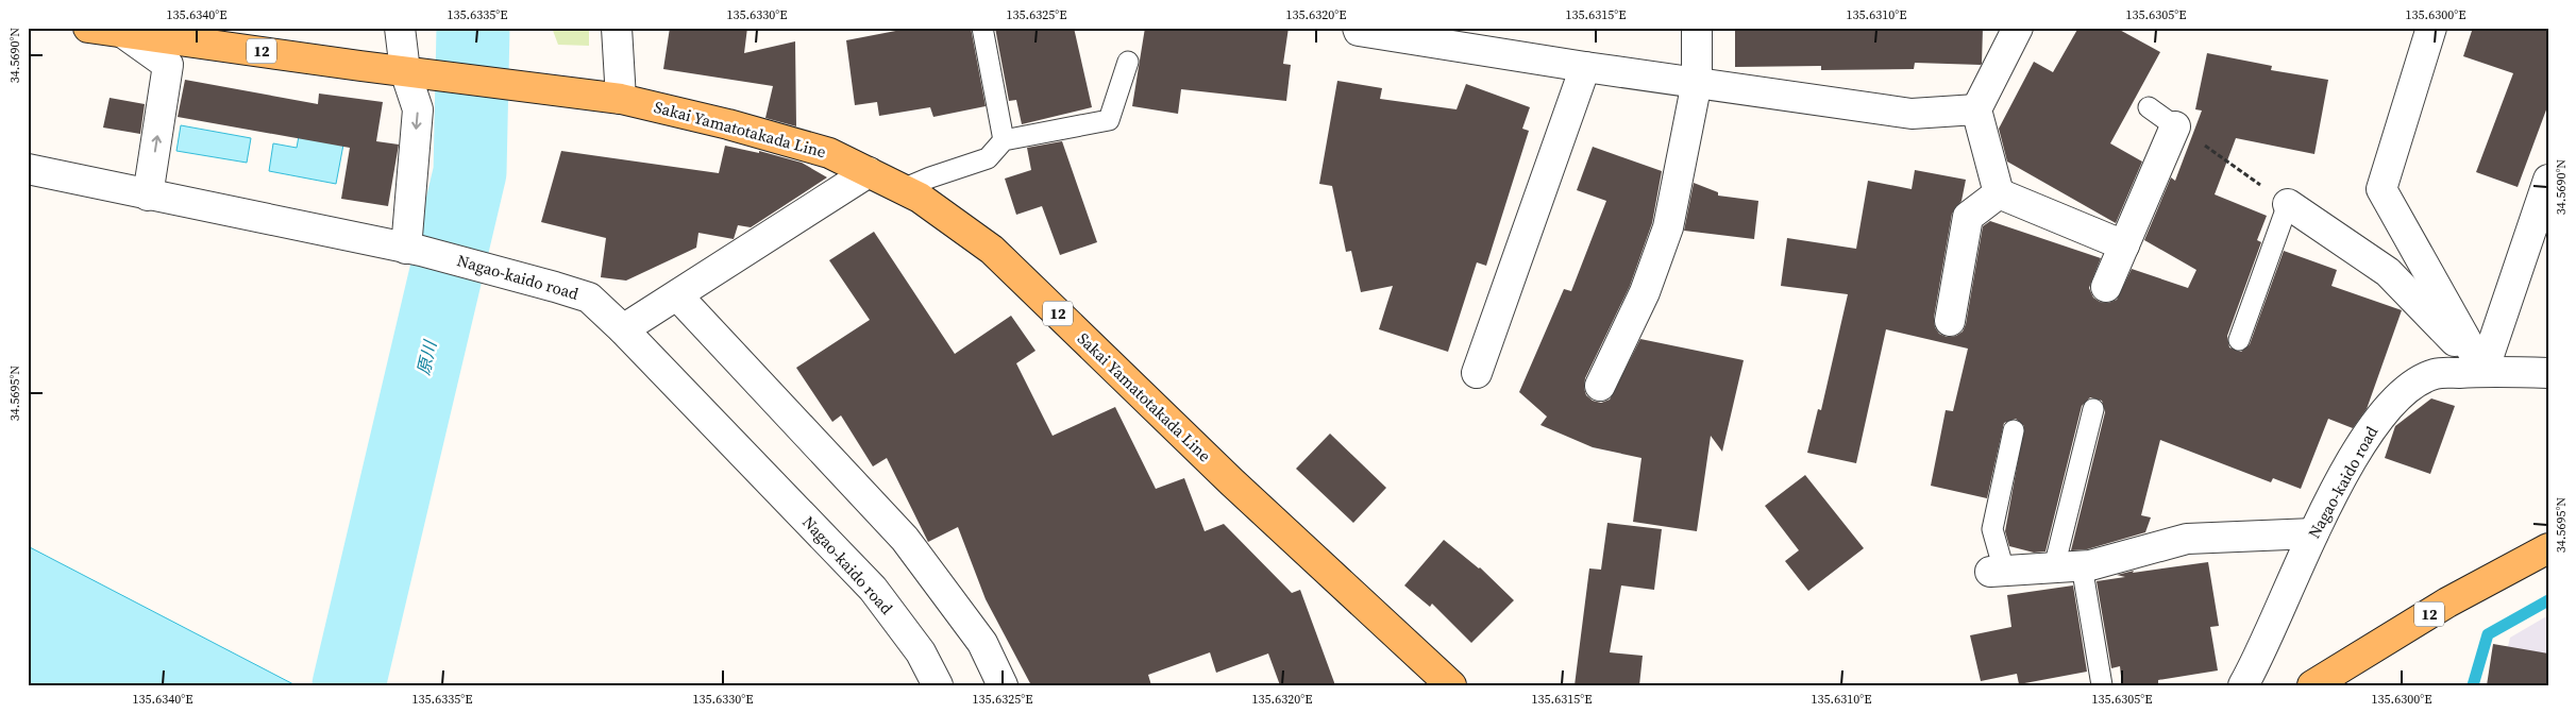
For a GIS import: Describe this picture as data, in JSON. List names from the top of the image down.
{
  "streets": {
    "main road": ["12", "Sakai Yamatotakada Line"],
    "street": ["Nagao-kaido road"]
  },
  "water": ["原川"],
  "coordinates": [
    "135.6340°E",
    "135.6335°E",
    "135.6330°E",
    "135.6325°E",
    "135.6320°E",
    "135.6315°E",
    "135.6310°E",
    "135.6305°E",
    "135.6300°E",
    "34.5690°N",
    "34.5695°N"
  ]
}
